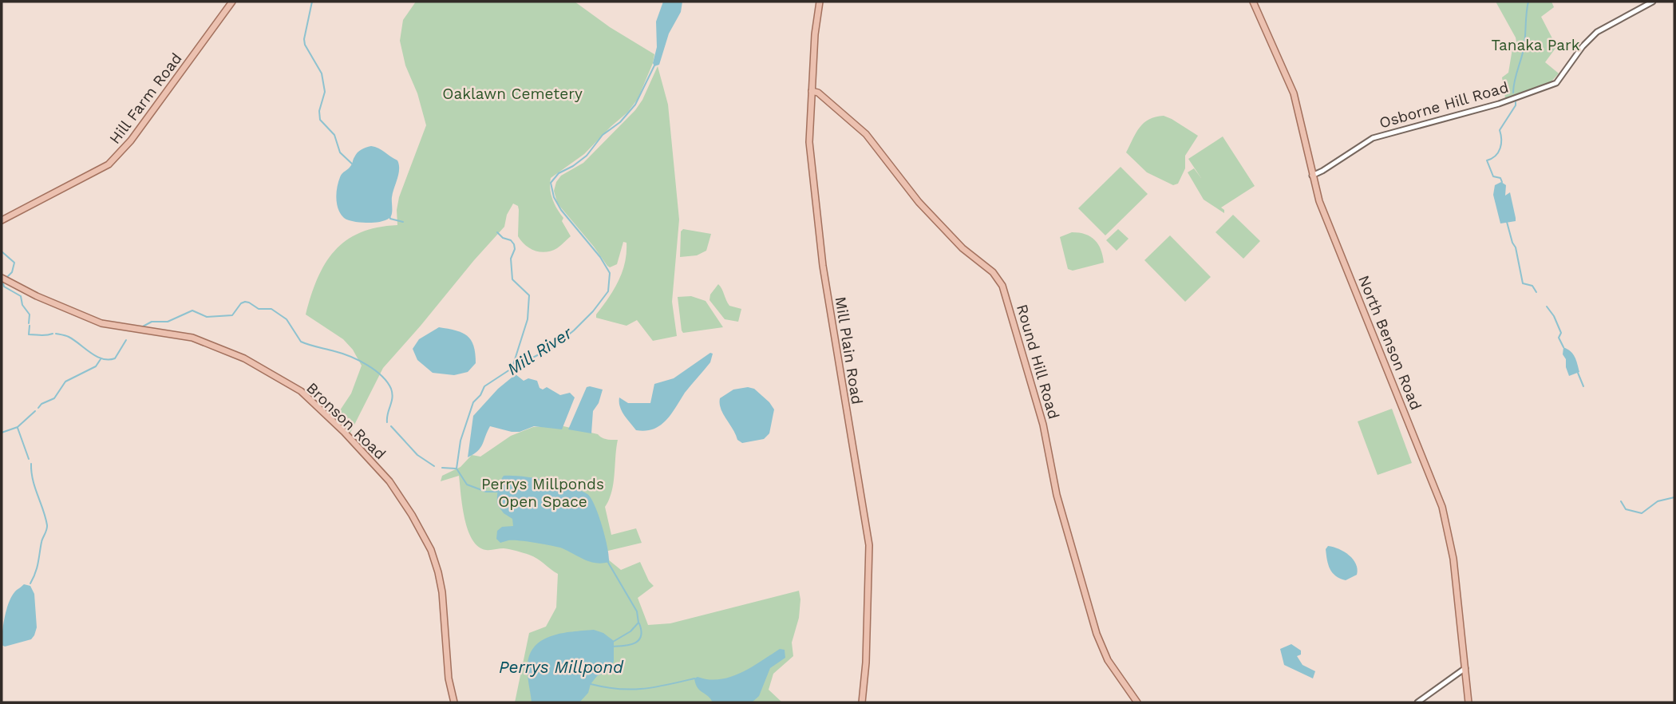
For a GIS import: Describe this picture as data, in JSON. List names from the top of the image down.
{
  "streets": {
    "main road": [
      "Hill Farm Road",
      "North Benson Road",
      "Mill Plain Road",
      "Round Hill Road",
      "Bronson Road"
    ],
    "street": ["Osborne Hill Road"]
  },
  "crossings": [
    ["Osborne Hill Road", "North Benson Road"],
    ["Mill Plain Road", "Round Hill Road"]
  ],
  "water": ["Mill River", "Perrys Millpond"],
  "parks": ["Tanaka Park", "Oaklawn Cemetery", "Perrys Millponds Open Space"]
}
